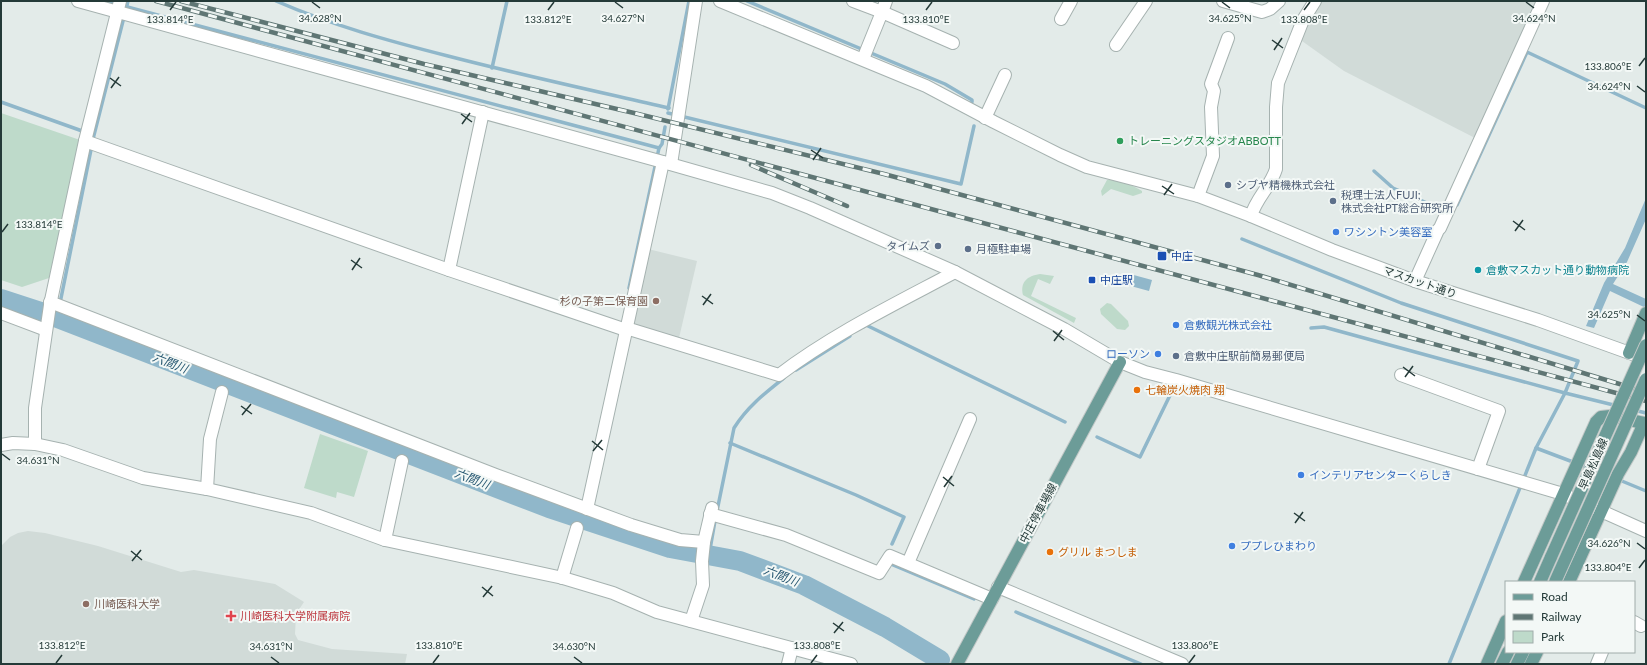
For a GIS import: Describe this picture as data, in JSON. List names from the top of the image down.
{
  "streets": {
    "main road": ["早島松島線", "中庄停車場線"],
    "street": ["マスカット通り"]
  },
  "water": ["六間川"],
  "places": {
    "other": [
      "トレーニングスタジオABBOTT",
      "シブヤ精機株式会社",
      "税理士法人FUJI; 株式会社PT総合研究所",
      "ワシントン美容室",
      "タイムズ",
      "月極駐車場",
      "倉敷マスカット通り動物病院",
      "杉の子第二保育園",
      "倉敷観光株式会社",
      "ローソン",
      "倉敷中庄駅前簡易郵便局",
      "七輪炭火焼肉 翔",
      "インテリアセンターくらしき",
      "ププレひまわり",
      "グリル まつしま",
      "川崎医科大学"
    ],
    "transit": ["中庄", "中庄駅"],
    "health": ["川崎医科大学附属病院"]
  },
  "legend": ["Road", "Railway", "Park"],
  "coordinates": [
    "34.628°N",
    "34.627°N",
    "34.625°N",
    "34.624°N",
    "133.814°E",
    "133.812°E",
    "133.810°E",
    "133.808°E",
    "133.806°E",
    "34.631°N",
    "34.626°N",
    "133.804°E",
    "34.630°N"
  ]
}
